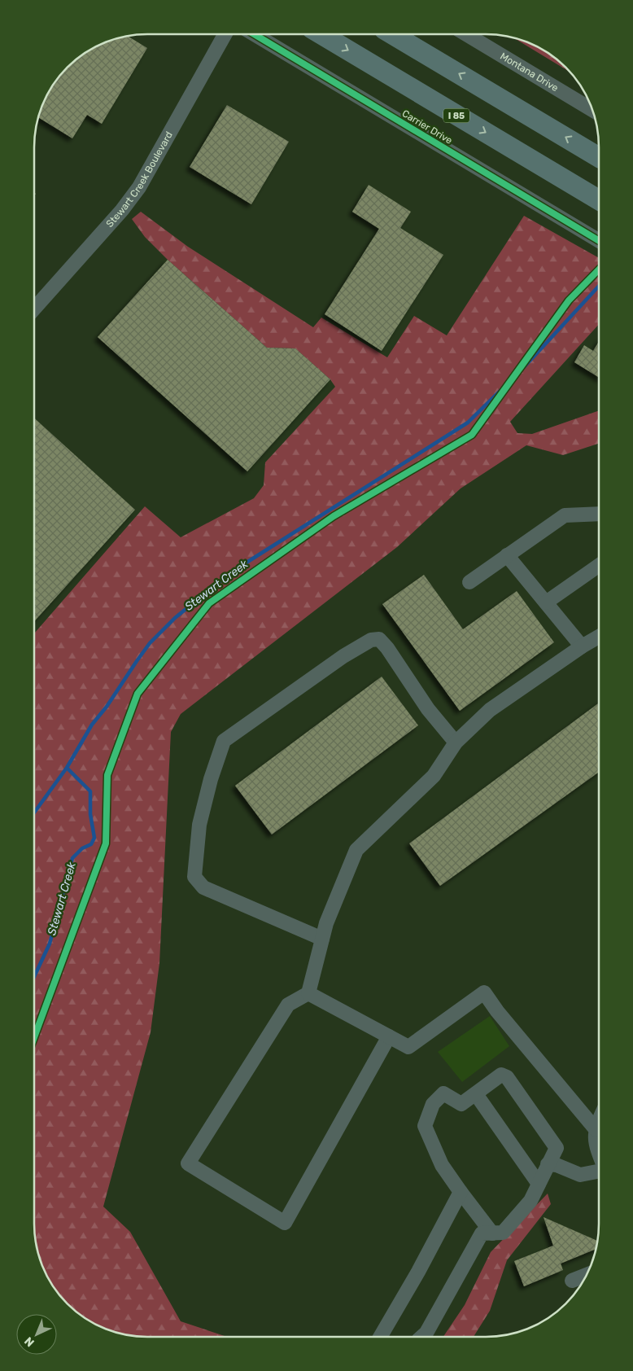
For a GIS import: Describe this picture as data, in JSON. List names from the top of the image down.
{
  "streets": {
    "highway": ["I 85"],
    "street": ["Montana Drive", "Carrier Drive", "Stewart Creek Boulevard"]
  },
  "water": ["Stewart Creek"],
  "north": "bottom left"
}
